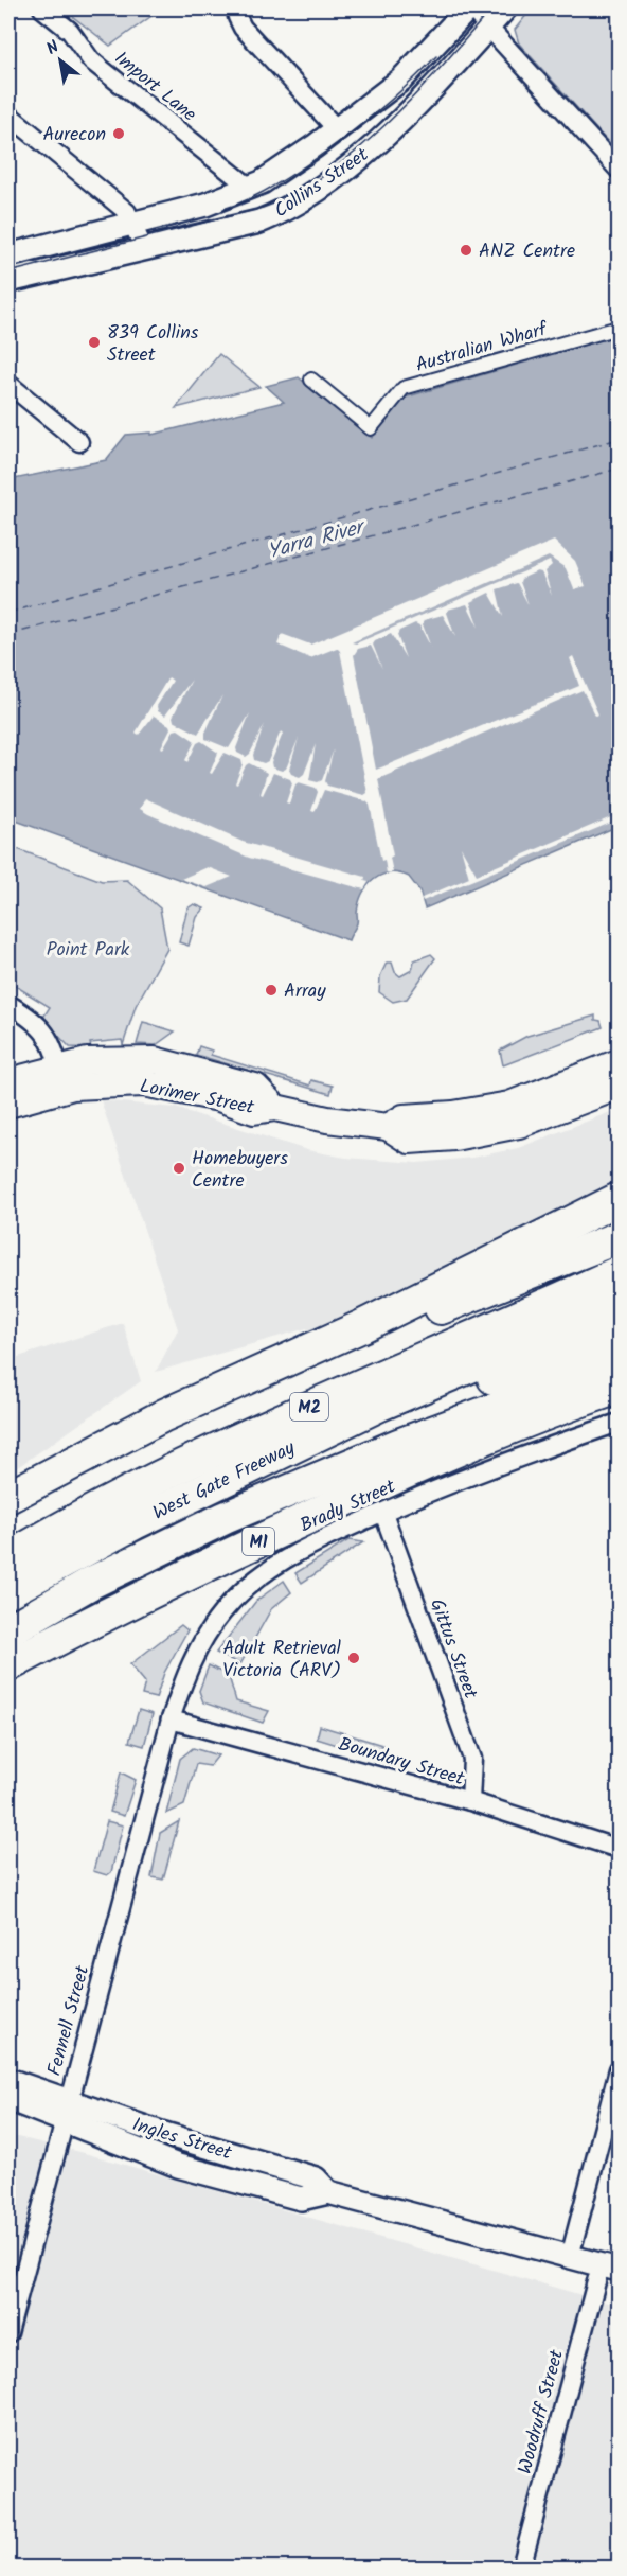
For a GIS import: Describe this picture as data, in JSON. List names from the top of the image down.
{
  "streets": {
    "highway": ["M2", "West Gate Freeway", "M1"],
    "main road": ["Lorimer Street"],
    "street": [
      "Import Lane",
      "Collins Street",
      "Australian Wharf",
      "Brady Street",
      "Gittus Street",
      "Boundary Street",
      "Fennell Street",
      "Ingles Street",
      "Woodruff Street"
    ]
  },
  "crossings": [
    ["Import Lane", "Collins Street"],
    ["Brady Street", "Gittus Street"],
    ["Brady Street", "Boundary Street"],
    ["Brady Street", "Fennell Street"],
    ["Gittus Street", "Boundary Street"],
    ["Boundary Street", "Fennell Street"],
    ["Fennell Street", "Ingles Street"],
    ["Ingles Street", "Woodruff Street"]
  ],
  "water": ["Yarra River"],
  "parks": ["Point Park"],
  "places": [
    "Aurecon",
    "ANZ Centre",
    "839 Collins Street",
    "Array",
    "Homebuyers Centre",
    "Adult Retrieval Victoria (ARV)"
  ],
  "north": "top left"
}
